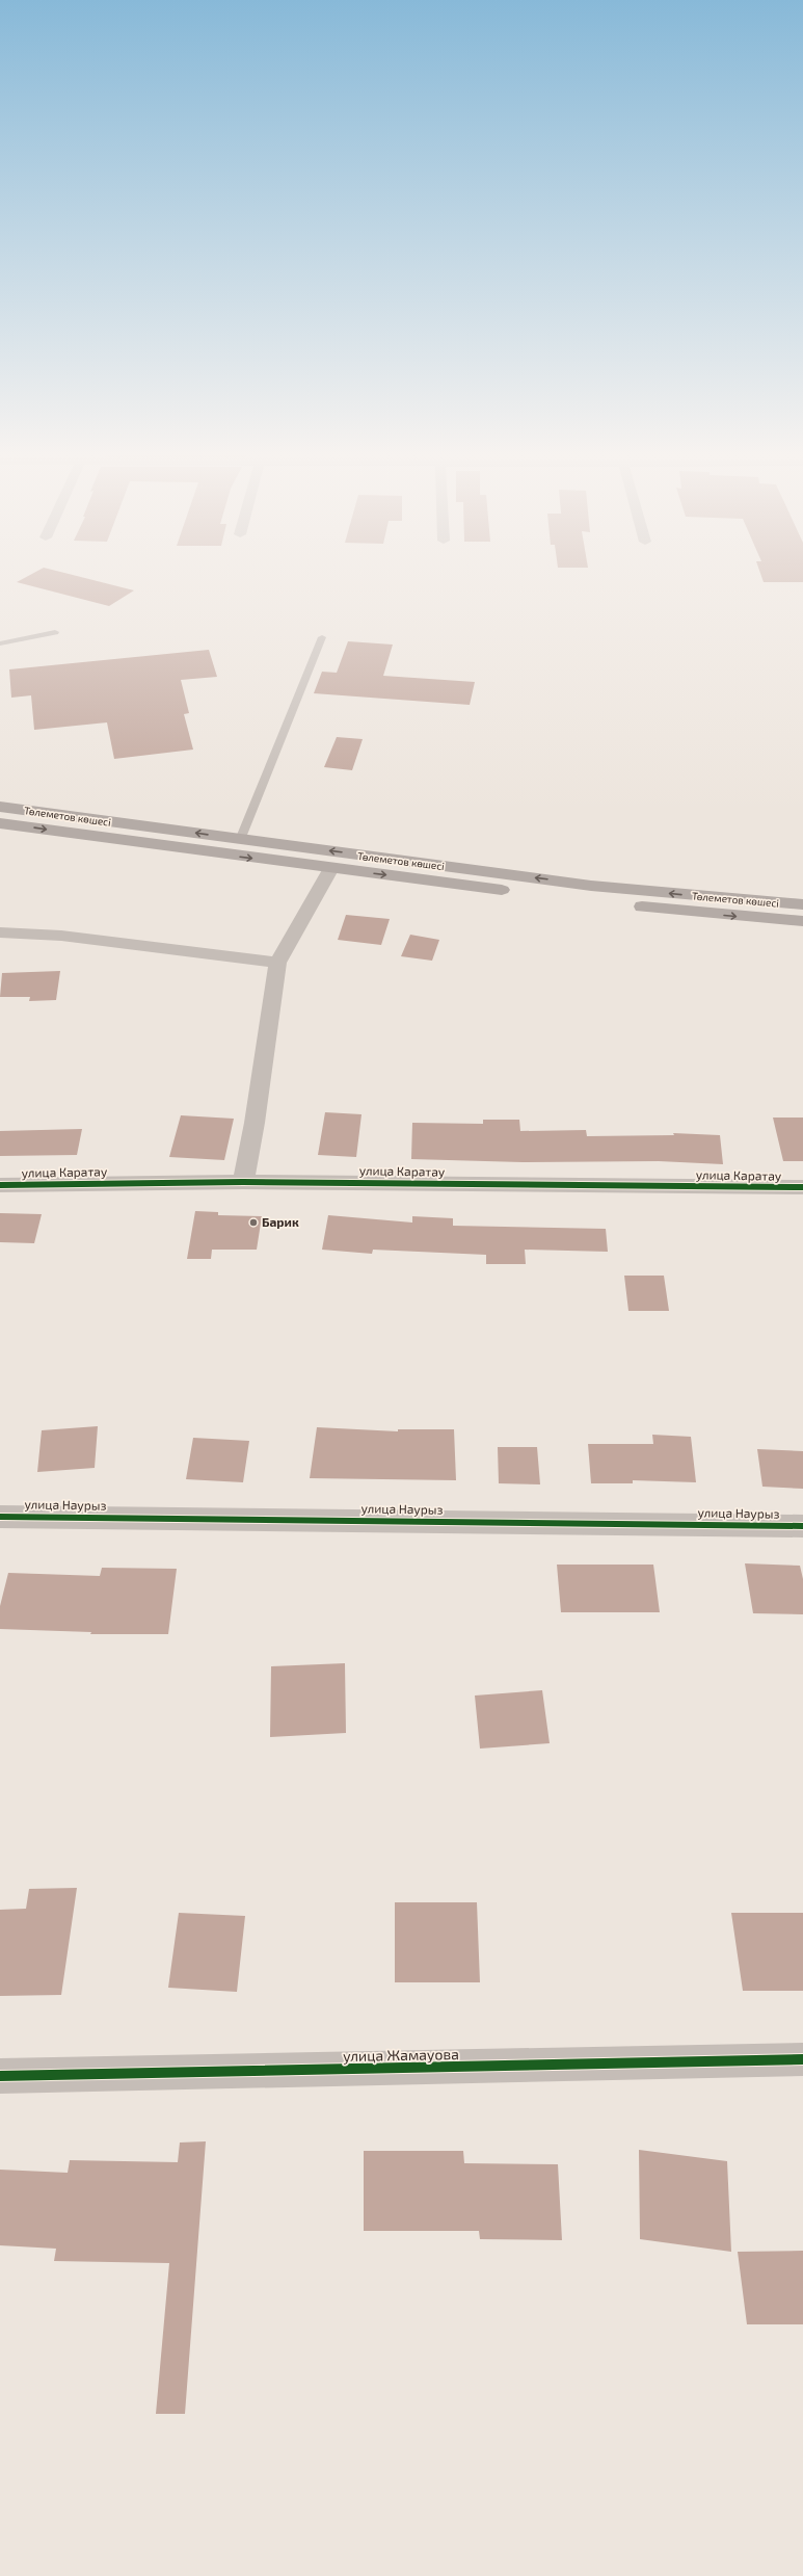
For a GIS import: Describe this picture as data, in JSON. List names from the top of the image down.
{
  "streets": {
    "main road": ["Төлеметов көшесі"],
    "street": ["улица Каратау", "улица Наурыз", "улица Жамауова"]
  },
  "places": ["Барик"]
}
